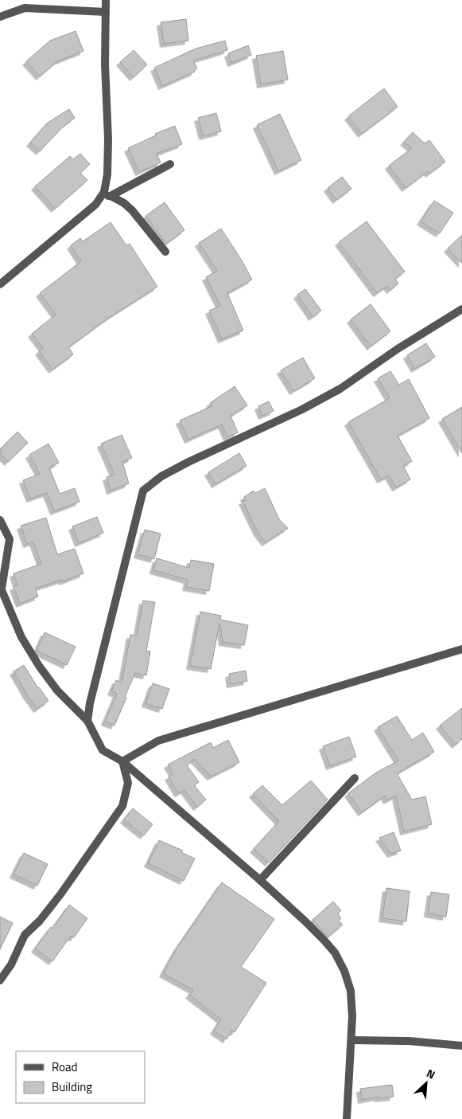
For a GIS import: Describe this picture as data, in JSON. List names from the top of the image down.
{
  "legend": ["Road", "Building"],
  "north": "top right"
}
